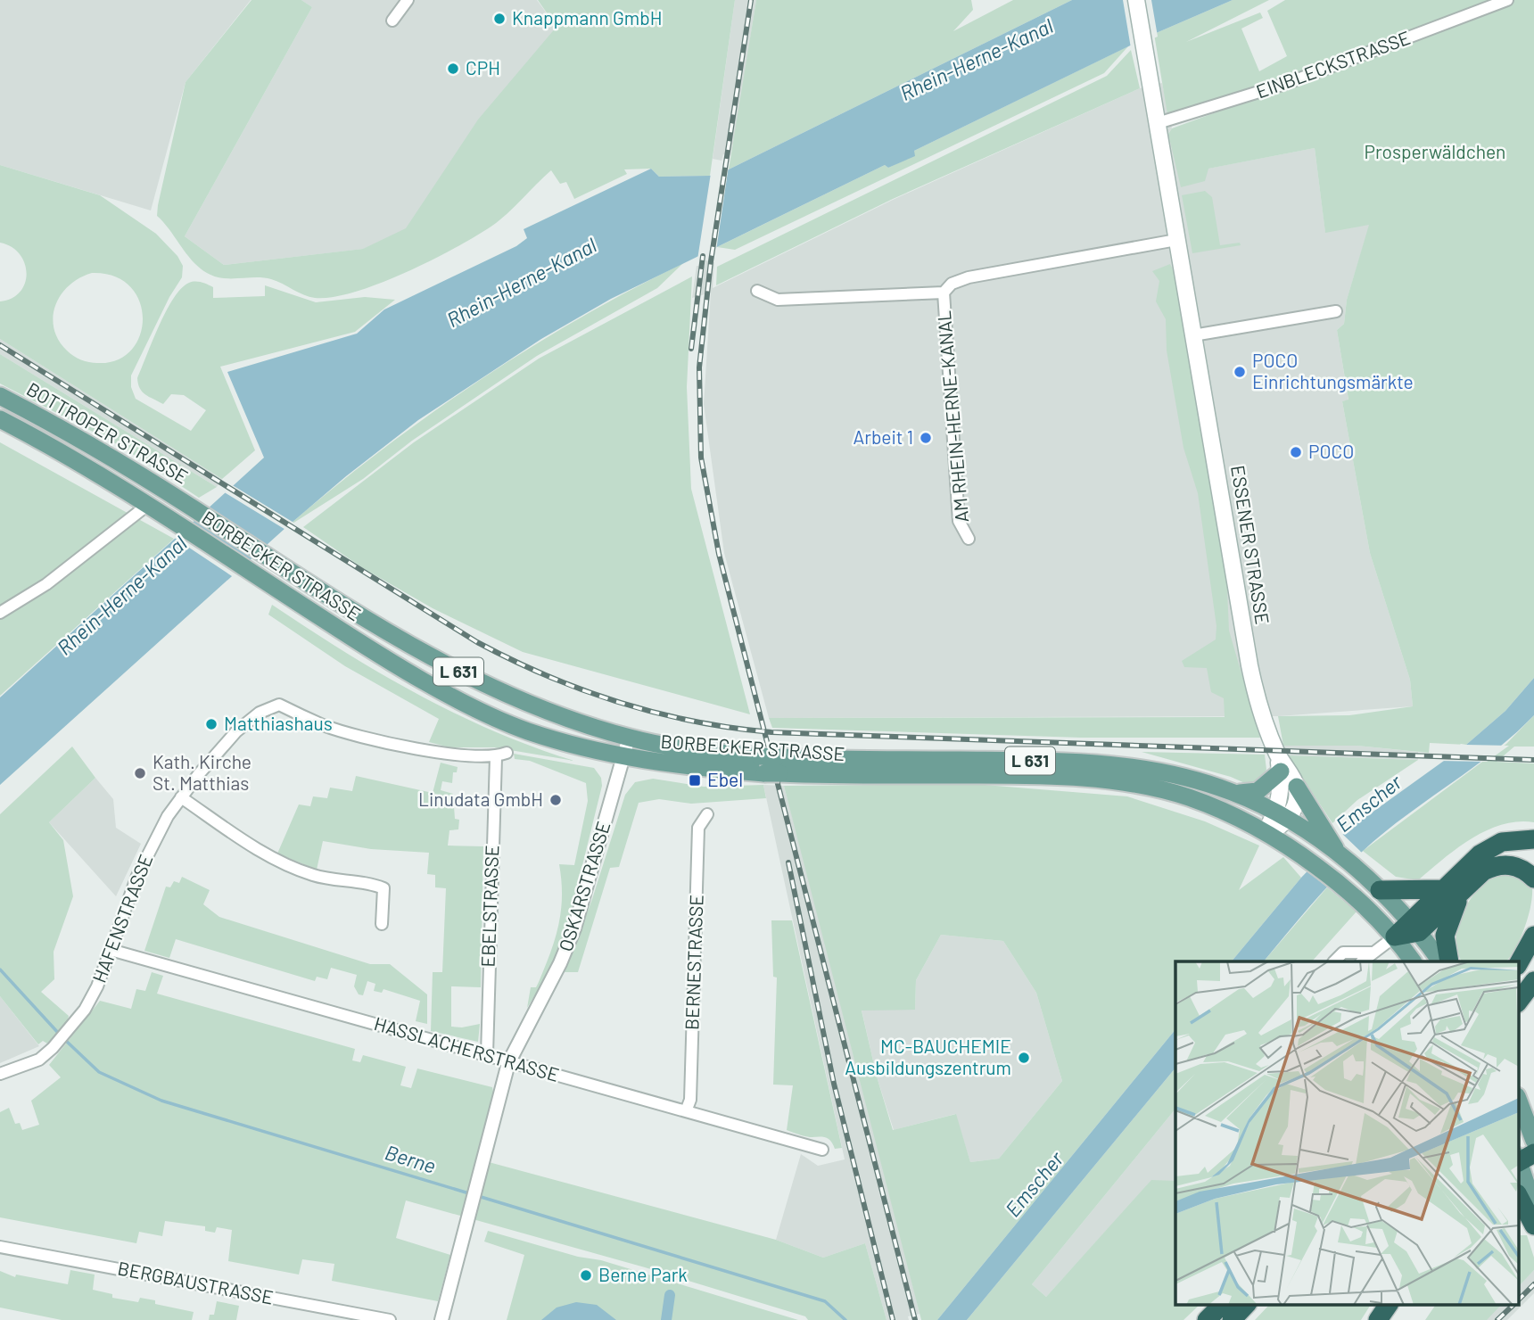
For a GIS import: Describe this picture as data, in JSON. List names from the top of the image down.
{
  "streets": {
    "main road": [
      "BOTTROPER STRASSE",
      "ESSENER STRASSE",
      "BORBECKER STRASSE",
      "L 631"
    ],
    "street": [
      "EINBLECKSTRASSE",
      "AM RHEIN-HERNE-KANAL",
      "OSKARSTRASSE",
      "EBELSTRASSE",
      "HAFENSTRASSE",
      "BERNESTRASSE",
      "HASSLACHERSTRASSE",
      "BERGBAUSTRASSE"
    ]
  },
  "crossings": [
    ["EINBLECKSTRASSE", "ESSENER STRASSE"],
    ["AM RHEIN-HERNE-KANAL", "ESSENER STRASSE"],
    ["BOTTROPER STRASSE", "BORBECKER STRASSE"],
    ["ESSENER STRASSE", "BORBECKER STRASSE"],
    ["ESSENER STRASSE", "L 631"],
    ["BORBECKER STRASSE", "L 631"],
    ["BORBECKER STRASSE", "OSKARSTRASSE"],
    ["OSKARSTRASSE", "HASSLACHERSTRASSE"],
    ["EBELSTRASSE", "HAFENSTRASSE"],
    ["EBELSTRASSE", "HASSLACHERSTRASSE"],
    ["HAFENSTRASSE", "HASSLACHERSTRASSE"],
    ["BERNESTRASSE", "HASSLACHERSTRASSE"]
  ],
  "water": ["Rhein-Herne-Kanal", "Emscher", "Berne"],
  "parks": ["Prosperwäldchen"],
  "places": {
    "other": [
      "Knappmann GmbH",
      "CPH",
      "POCO Einrichtungsmärkte",
      "Arbeit 1",
      "POCO",
      "Matthiashaus",
      "Kath. Kirche St. Matthias",
      "Linudata GmbH",
      "MC-BAUCHEMIE Ausbildungszentrum",
      "Berne Park"
    ],
    "transit": ["Ebel"]
  }
}
